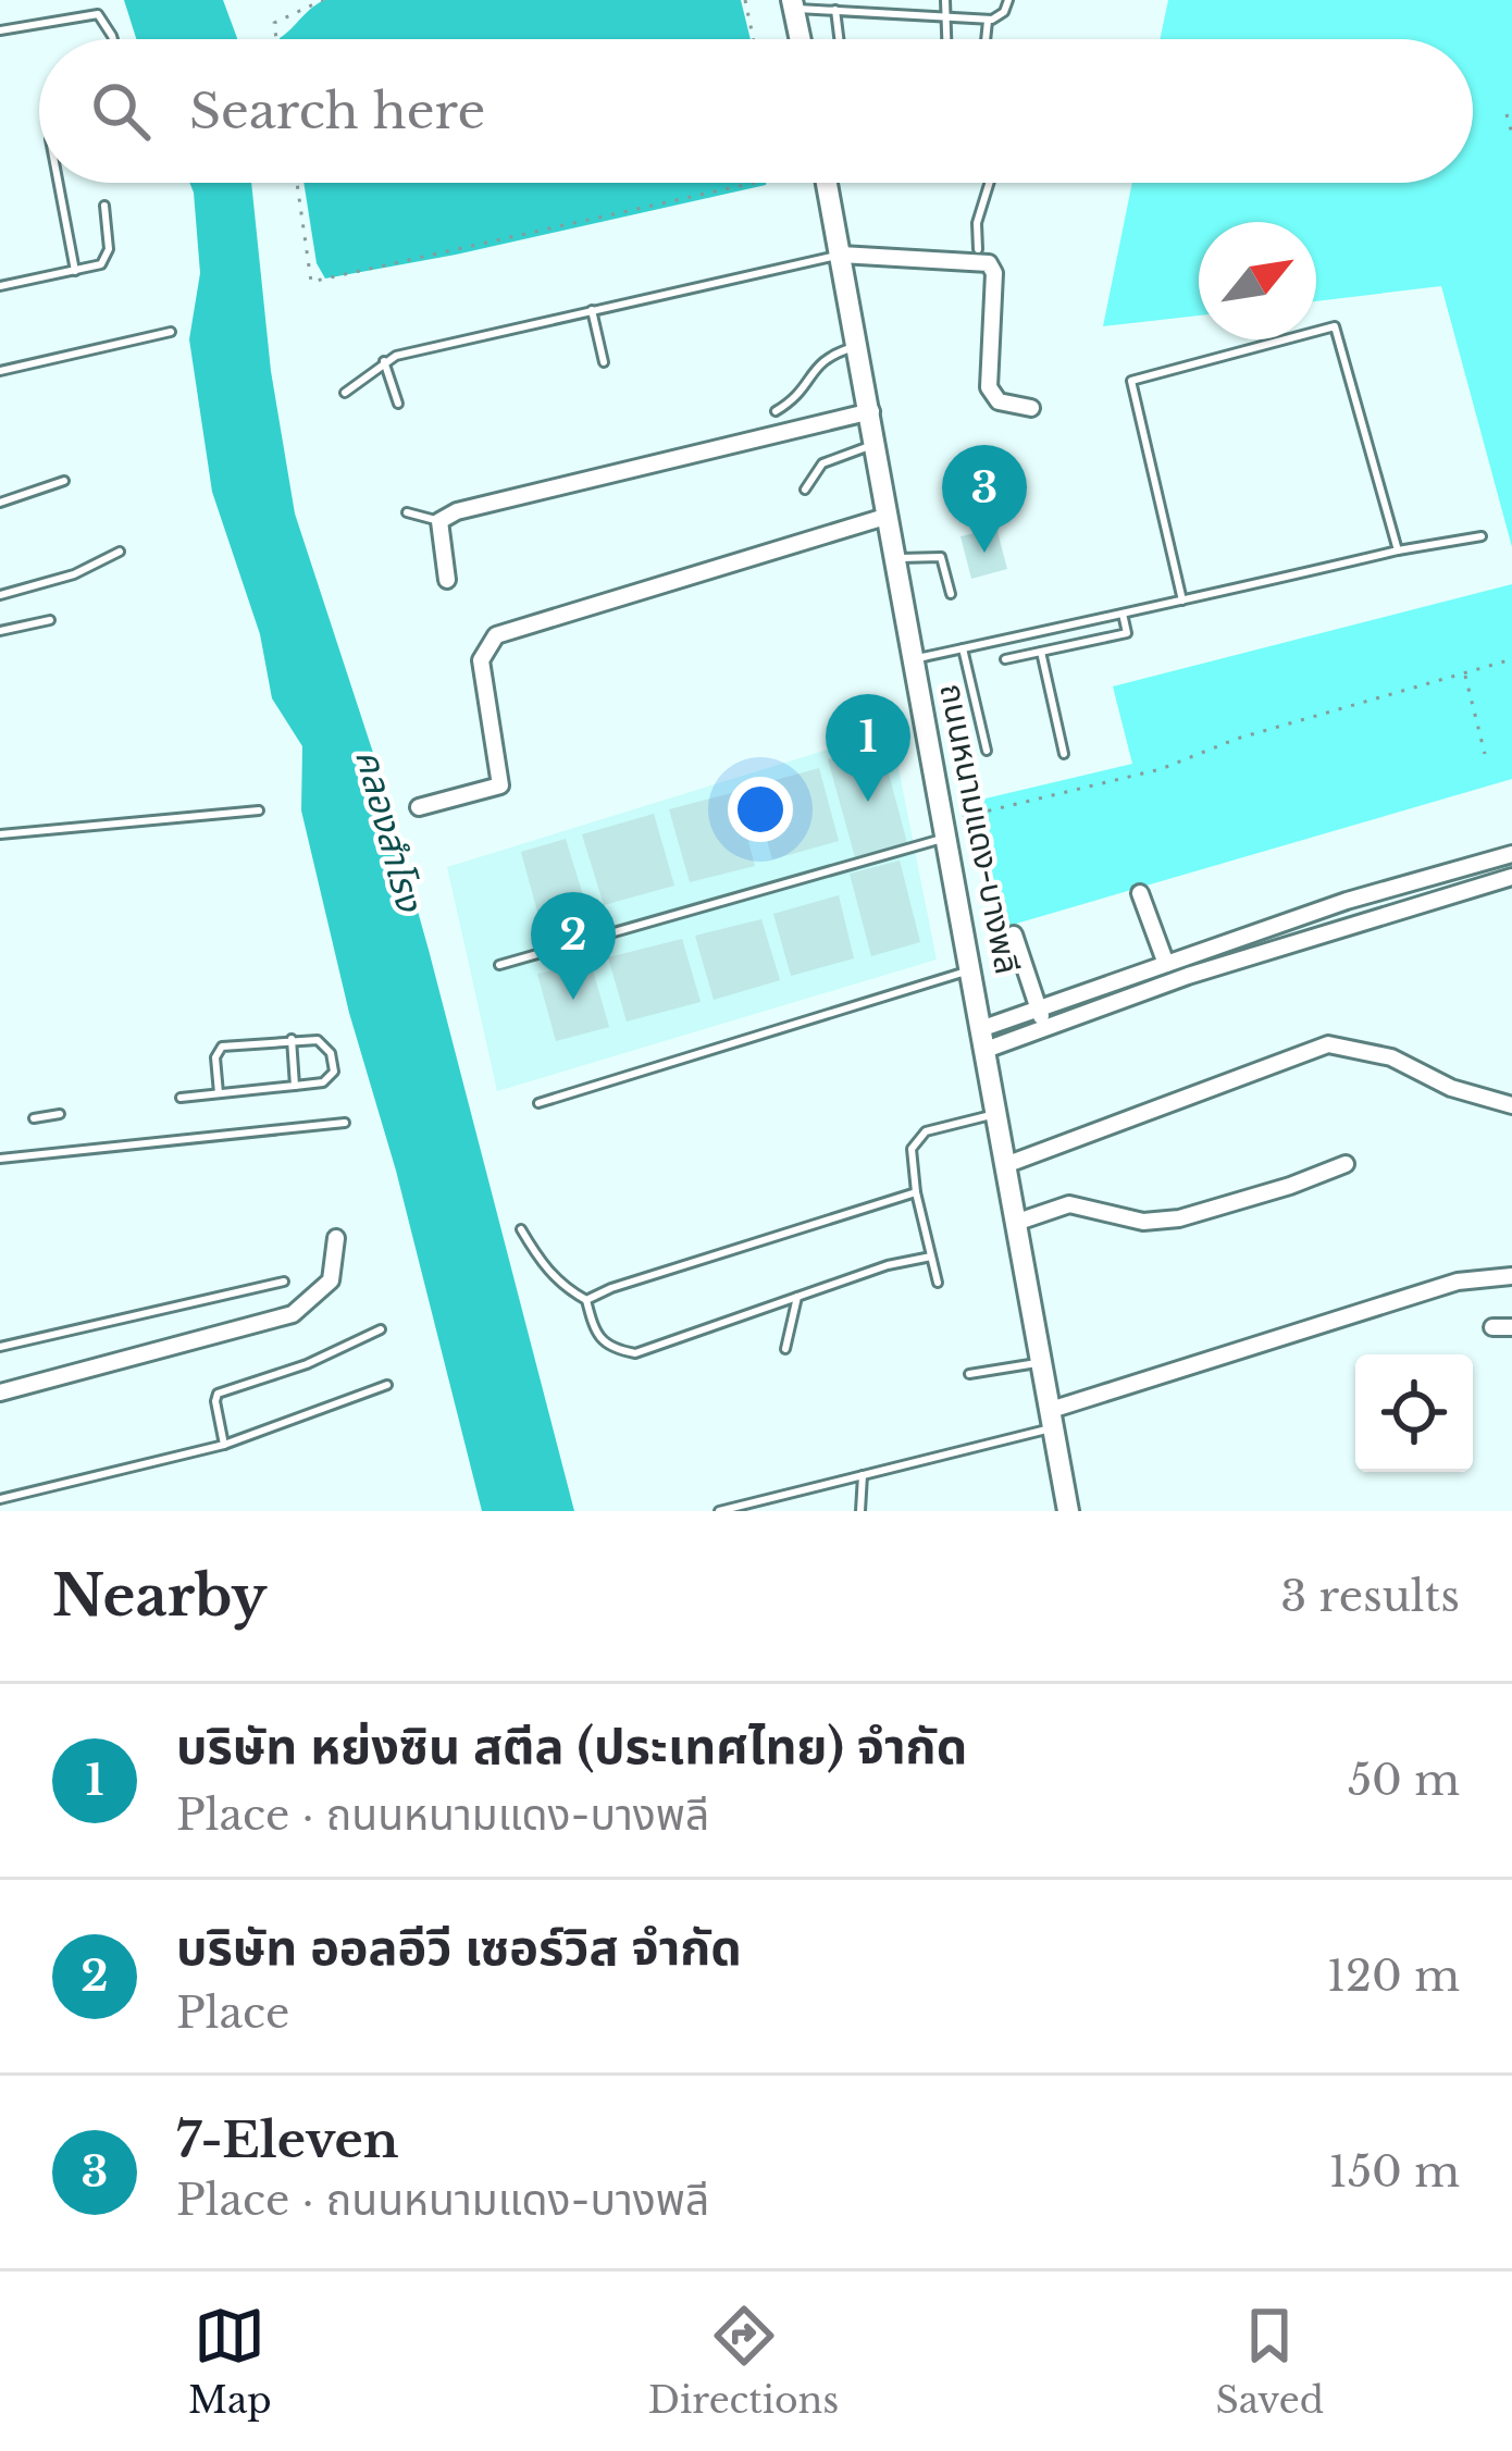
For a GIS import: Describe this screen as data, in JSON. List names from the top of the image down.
{
  "streets": {
    "main road": ["ถนนหนามแดง-บางพลี"]
  },
  "water": ["คลองสำโรง"],
  "north": "top right",
  "page": {
    "search": "Search here",
    "pins": ["3", "1", "2"],
    "heading": ["Nearby", "3 results"],
    "list": [
      {
        "mark": "1",
        "name": "บริษัท หย่งซิน สตีล (ประเทศไทย) จํากัด",
        "note": "Place · ถนนหนามแดง-บางพลี",
        "value": "50 m"
      },
      {
        "mark": "2",
        "name": "บริษัท ออลอีวี เซอร์วิส จำกัด",
        "note": "Place",
        "value": "120 m"
      },
      {
        "mark": "3",
        "name": "7-Eleven",
        "note": "Place · ถนนหนามแดง-บางพลี",
        "value": "150 m"
      }
    ],
    "nav": ["Map", "Directions", "Saved"]
  }
}
